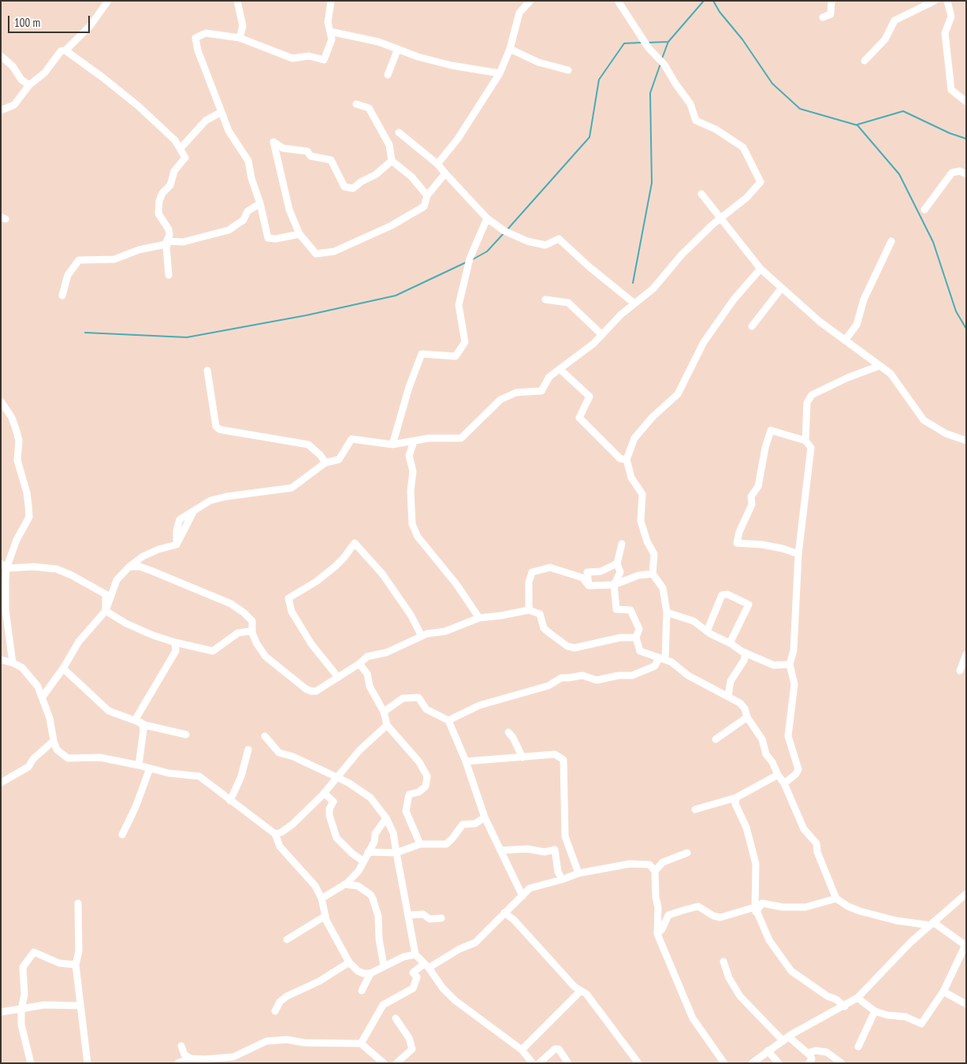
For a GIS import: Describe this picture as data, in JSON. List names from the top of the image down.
{
  "scale_bar": "100 m"
}
